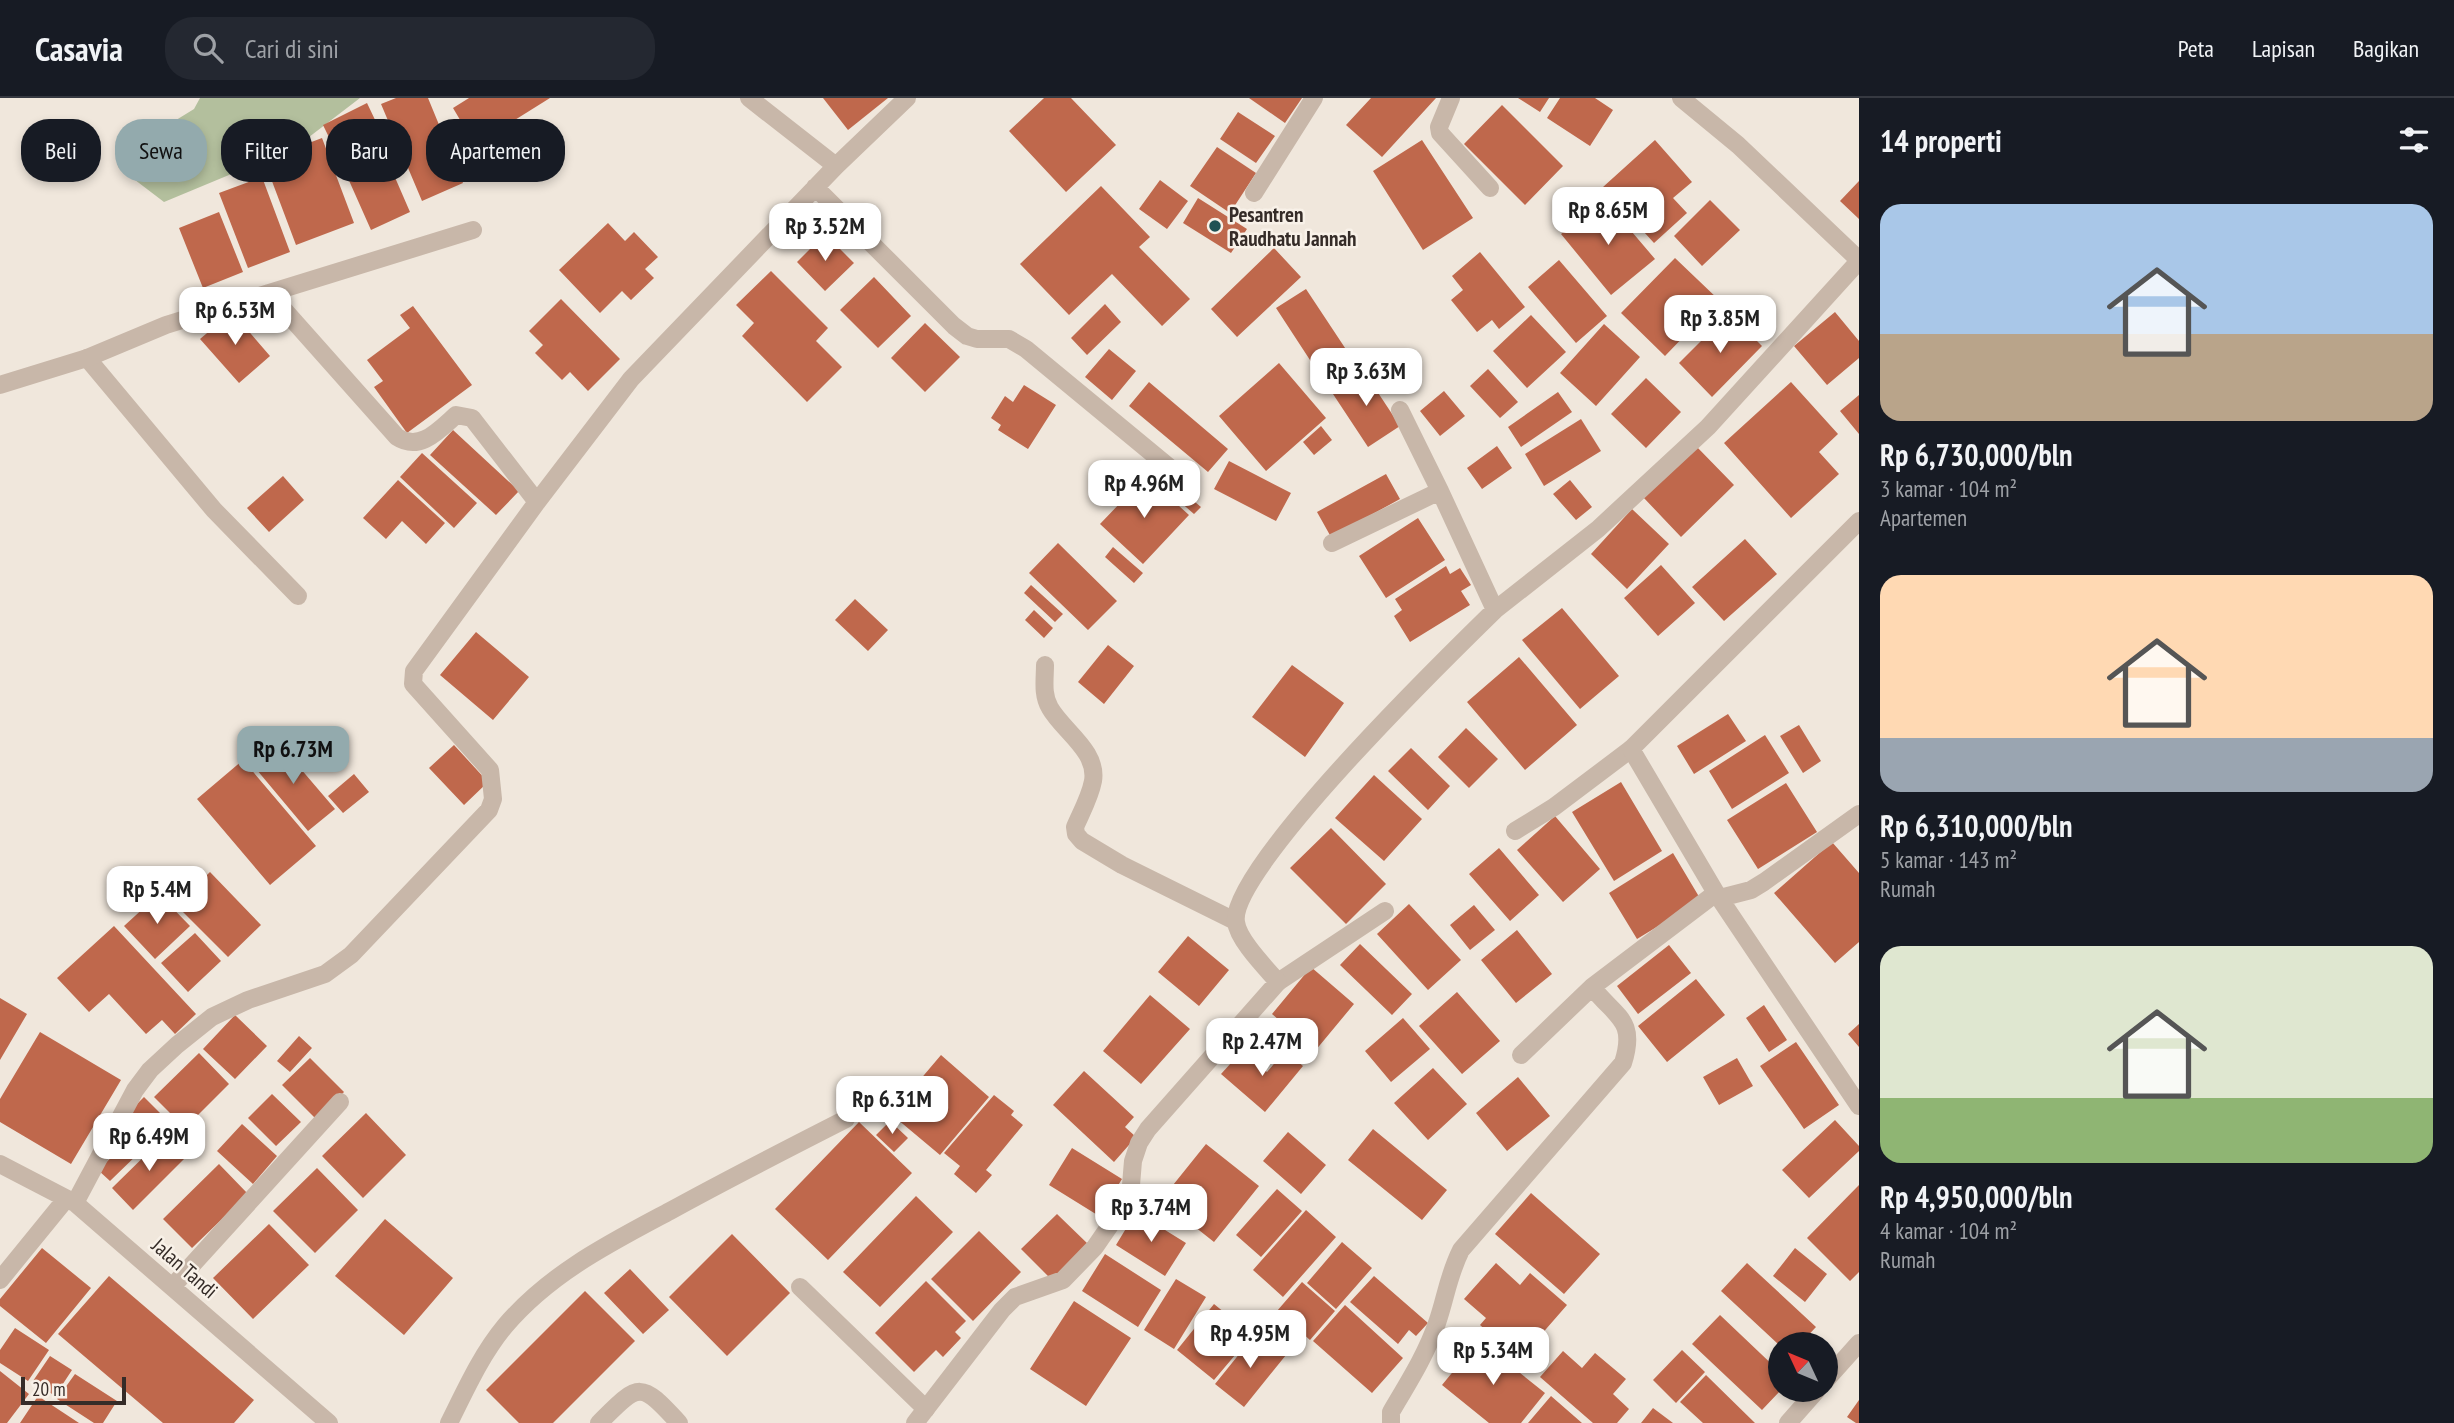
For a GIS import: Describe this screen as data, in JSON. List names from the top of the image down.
{
  "streets": {
    "street": ["Jalan Tandi"]
  },
  "places": ["Pesantren Raudhatu Jannah"],
  "scale_bar": "20 m",
  "north": "top left",
  "page": {
    "header": "Casavia",
    "search": "Cari di sini",
    "nav": ["Peta", "Lapisan", "Bagikan"],
    "heading": "14 properti",
    "chip": [
      "Beli",
      "Sewa",
      "Filter",
      "Baru",
      "Apartemen"
    ],
    "list": [
      {
        "name": "Rp 6,730,000/bln",
        "note": "3 kamar · 104 m² · Apartemen"
      },
      {
        "name": "Rp 6,310,000/bln",
        "note": "5 kamar · 143 m² · Rumah"
      },
      {
        "name": "Rp 4,950,000/bln",
        "note": "4 kamar · 104 m² · Rumah"
      }
    ],
    "price": [
      "Rp 8.65M",
      "Rp 3.52M",
      "Rp 6.53M",
      "Rp 3.85M",
      "Rp 3.63M",
      "Rp 4.96M",
      "Rp 6.73M",
      "Rp 5.4M",
      "Rp 2.47M",
      "Rp 6.31M",
      "Rp 6.49M",
      "Rp 3.74M",
      "Rp 4.95M",
      "Rp 5.34M"
    ],
    "scale": "20 m"
  }
}
